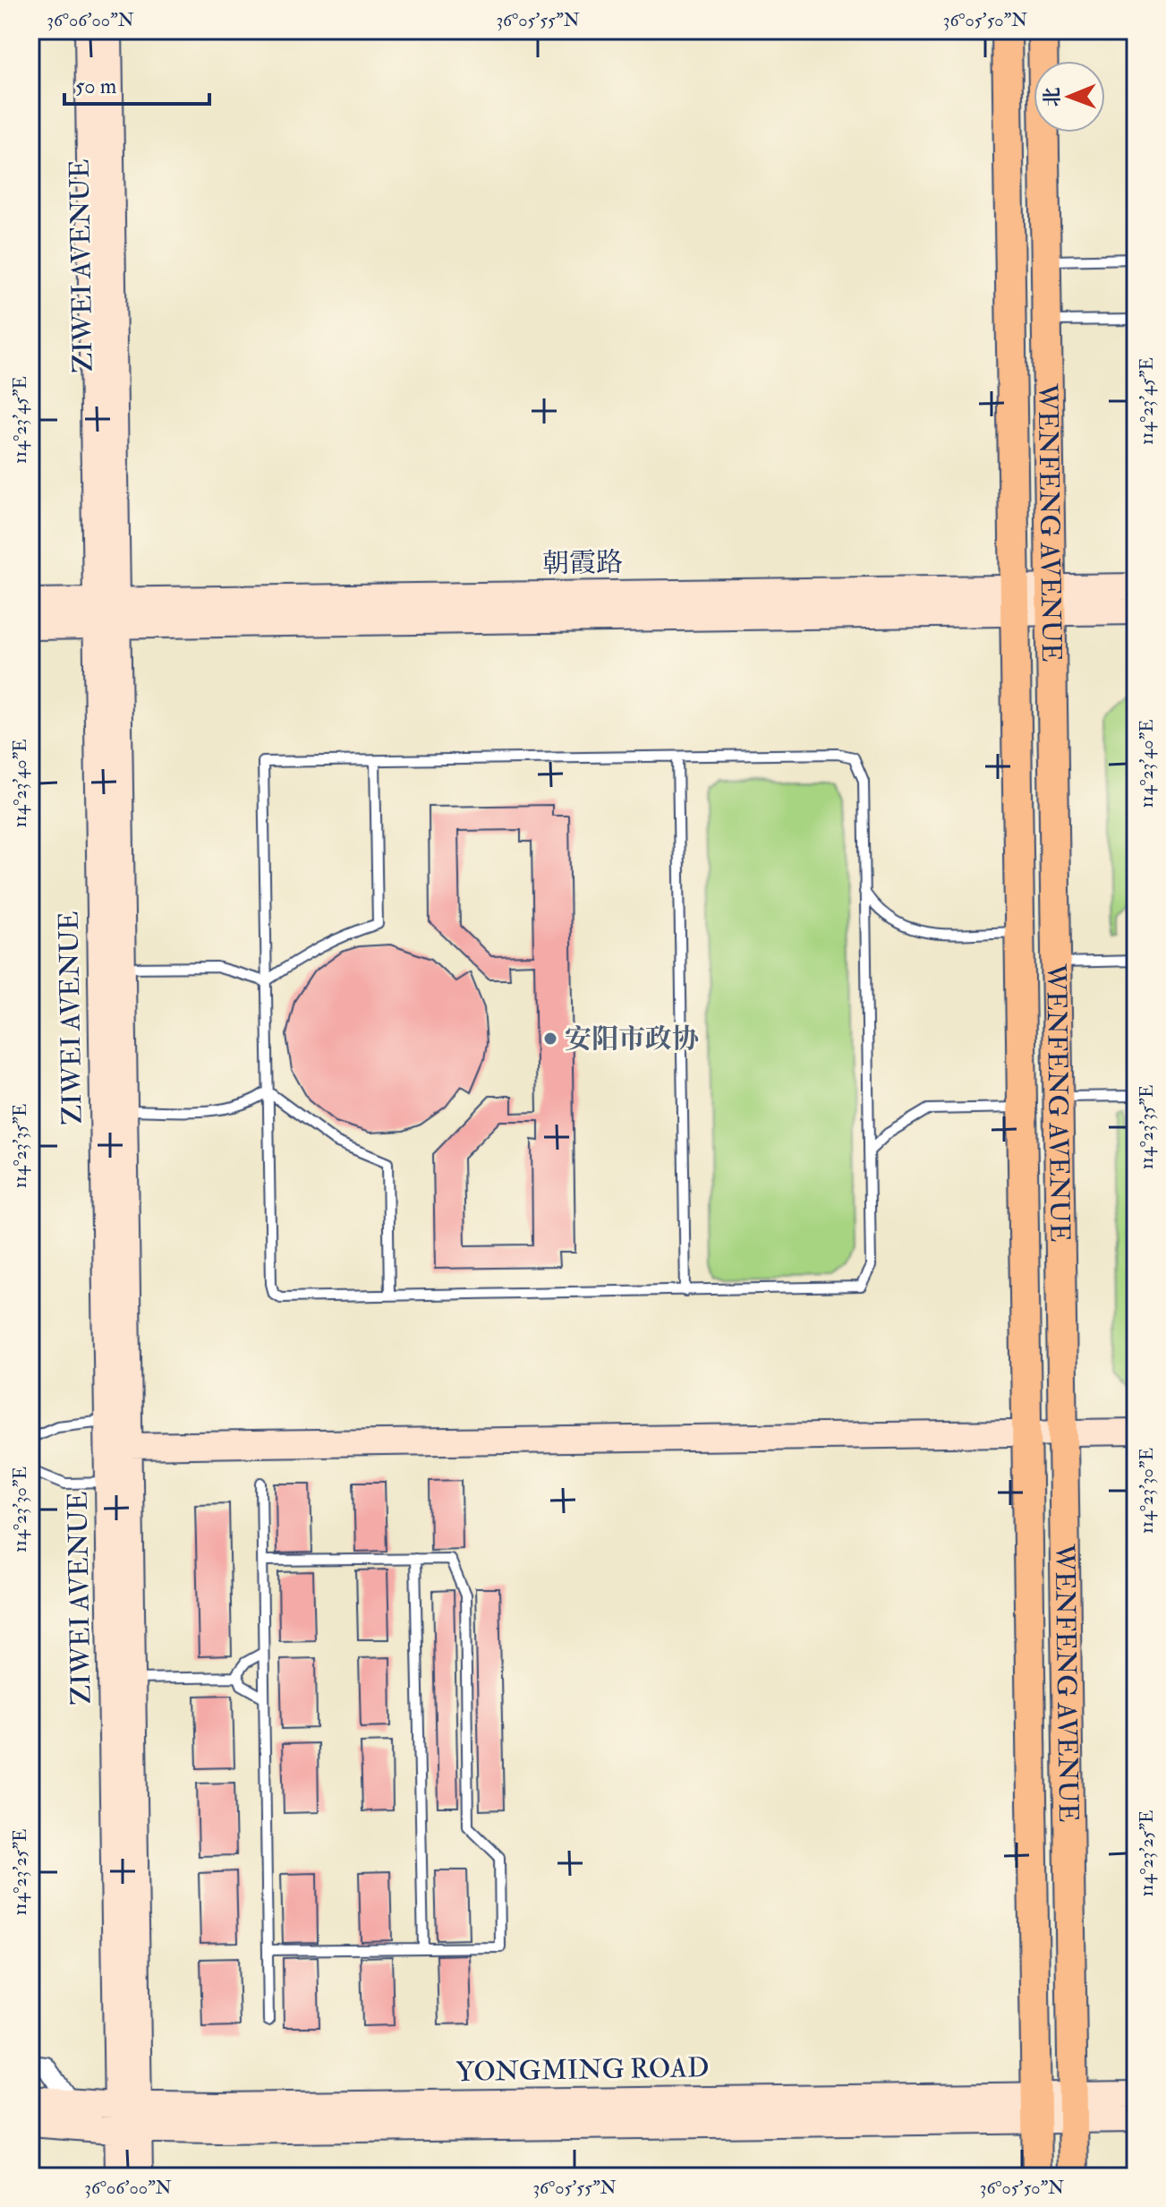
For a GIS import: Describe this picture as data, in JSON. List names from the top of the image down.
{
  "streets": {
    "main road": ["WENFENG AVENUE"],
    "street": ["ZIWEI AVENUE", "朝霞路", "YONGMING ROAD"]
  },
  "crossings": [
    ["ZIWEI AVENUE", "朝霞路"],
    ["ZIWEI AVENUE", "YONGMING ROAD"],
    ["WENFENG AVENUE", "朝霞路"],
    ["WENFENG AVENUE", "YONGMING ROAD"]
  ],
  "places": ["安阳市政协"],
  "scale_bar": "50 m",
  "north": "left",
  "coordinates": [
    "36°06'00\"N",
    "36°05'55\"N",
    "36°05'50\"N",
    "114°23'45\"E",
    "114°23'40\"E",
    "114°23'35\"E",
    "114°23'30\"E",
    "114°23'25\"E"
  ]
}
